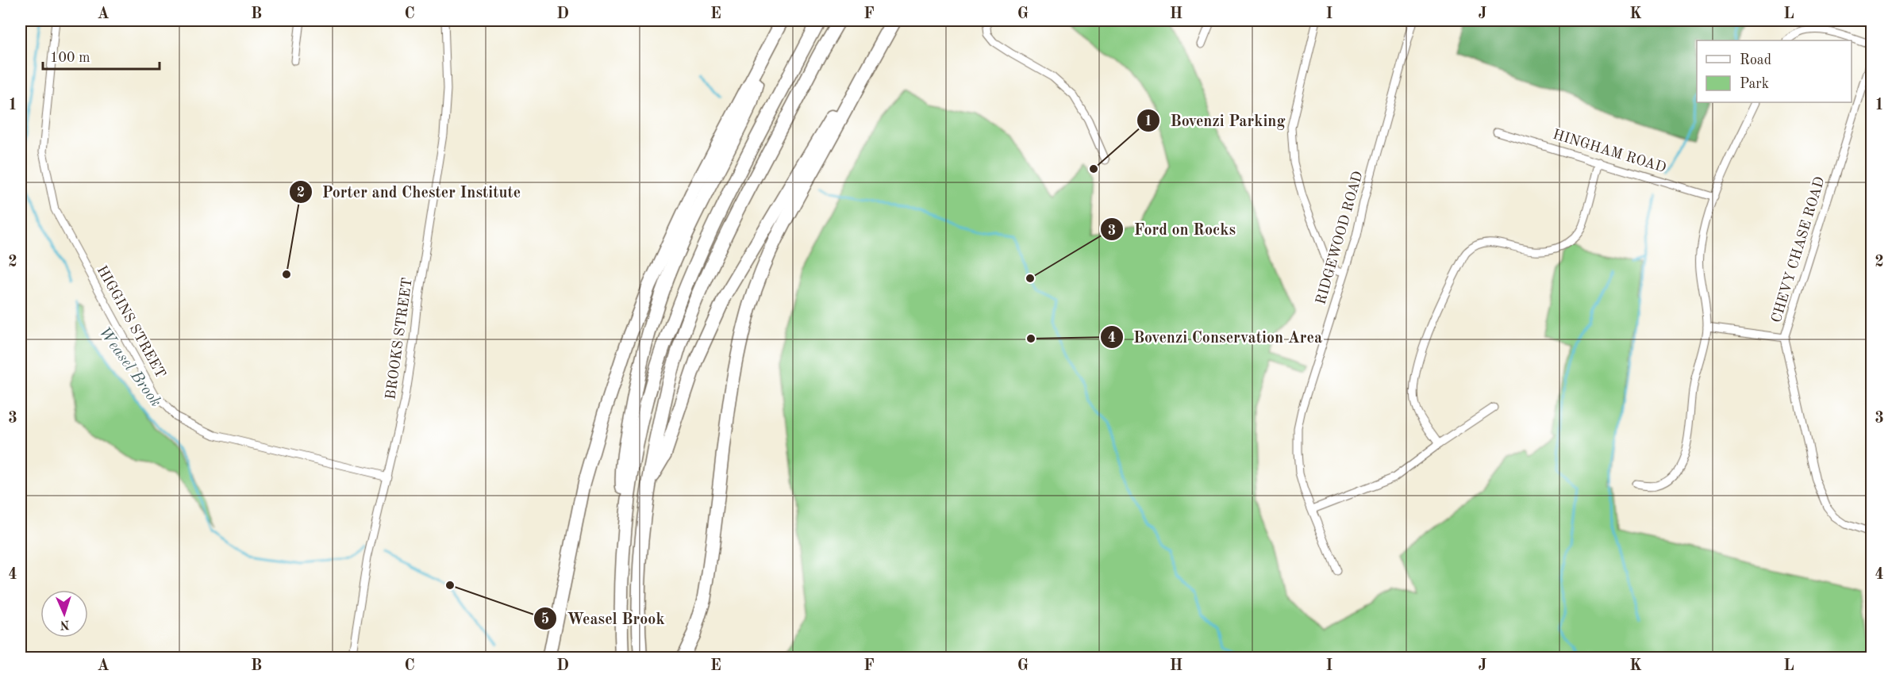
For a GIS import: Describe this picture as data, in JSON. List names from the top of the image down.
{
  "streets": {
    "street": [
      "HINGHAM ROAD",
      "RIDGEWOOD ROAD",
      "CHEVY CHASE ROAD",
      "HIGGINS STREET",
      "BROOKS STREET"
    ]
  },
  "crossings": [
    ["HIGGINS STREET", "BROOKS STREET"]
  ],
  "water": ["Weasel Brook"],
  "places": [
    "Bovenzi Parking",
    "Porter and Chester Institute",
    "Ford on Rocks",
    "Bovenzi Conservation Area",
    "Weasel Brook"
  ],
  "legend": ["Road", "Park"],
  "scale_bar": "100 m",
  "north": "bottom",
  "grid": {
    "columns": [
      "A",
      "B",
      "C",
      "D",
      "E",
      "F",
      "G",
      "H",
      "I",
      "J",
      "K",
      "L"
    ],
    "rows": [
      "1",
      "2",
      "3",
      "4"
    ]
  }
}
